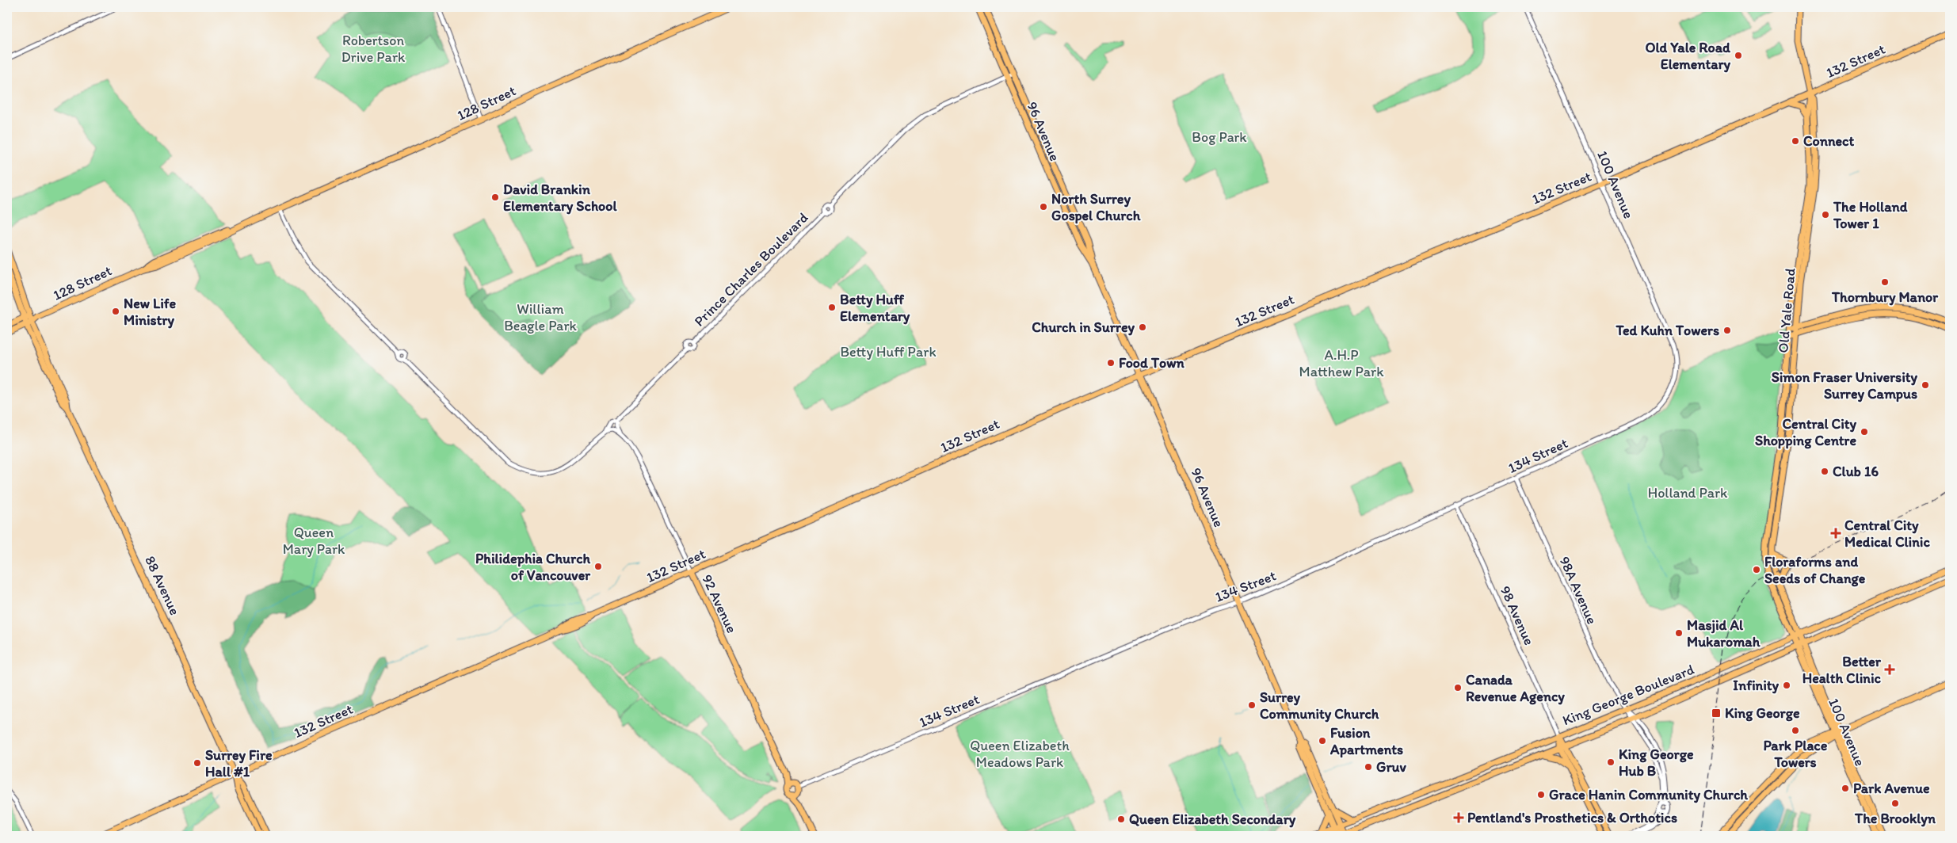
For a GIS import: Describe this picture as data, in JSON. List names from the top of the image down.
{
  "streets": {
    "main road": [
      "132 Street",
      "128 Street",
      "96 Avenue",
      "100 Avenue",
      "Old Yale Road",
      "88 Avenue",
      "92 Avenue",
      "King George Boulevard"
    ],
    "street": [
      "Prince Charles Boulevard",
      "134 Street",
      "98A Avenue",
      "98 Avenue"
    ]
  },
  "crossings": [
    ["132 Street", "96 Avenue"],
    ["132 Street", "100 Avenue"],
    ["132 Street", "Old Yale Road"],
    ["132 Street", "88 Avenue"],
    ["132 Street", "92 Avenue"],
    ["128 Street", "88 Avenue"],
    ["96 Avenue", "Prince Charles Boulevard"],
    ["96 Avenue", "134 Street"],
    ["96 Avenue", "King George Boulevard"],
    ["100 Avenue", "Old Yale Road"],
    ["100 Avenue", "134 Street"],
    ["100 Avenue", "King George Boulevard"],
    ["Prince Charles Boulevard", "92 Avenue"],
    ["Old Yale Road", "King George Boulevard"],
    ["134 Street", "98A Avenue"],
    ["134 Street", "98 Avenue"],
    ["98A Avenue", "King George Boulevard"],
    ["98 Avenue", "King George Boulevard"]
  ],
  "parks": [
    "Robertson Drive Park",
    "Bog Park",
    "William Beagle Park",
    "Betty Huff Park",
    "A.H.P Matthew Park",
    "Holland Park",
    "Queen Mary Park",
    "Queen Elizabeth Meadows Park"
  ],
  "places": {
    "other": [
      "Old Yale Road Elementary",
      "Connect",
      "David Brankin Elementary School",
      "North Surrey Gospel Church",
      "The Holland Tower 1",
      "Thornbury Manor",
      "Betty Huff Elementary",
      "New Life Ministry",
      "Church in Surrey",
      "Ted Kuhn Towers",
      "Food Town",
      "Simon Fraser University Surrey Campus",
      "Central City Shopping Centre",
      "Club 16",
      "Philidephia Church of Vancouver",
      "Floraforms and Seeds of Change",
      "Masjid Al Mukaromah",
      "Infinity",
      "Canada Revenue Agency",
      "Surrey Community Church",
      "Park Place Towers",
      "Fusion Apartments",
      "King George Hub B",
      "Surrey Fire Hall #1",
      "Gruv",
      "Park Avenue",
      "Grace Hanin Community Church",
      "The Brooklyn",
      "Queen Elizabeth Secondary"
    ],
    "health": ["Central City Medical Clinic", "Better Health Clinic", "Pentland's Prosthetics & Orthotics"],
    "transit": ["King George"]
  }
}
